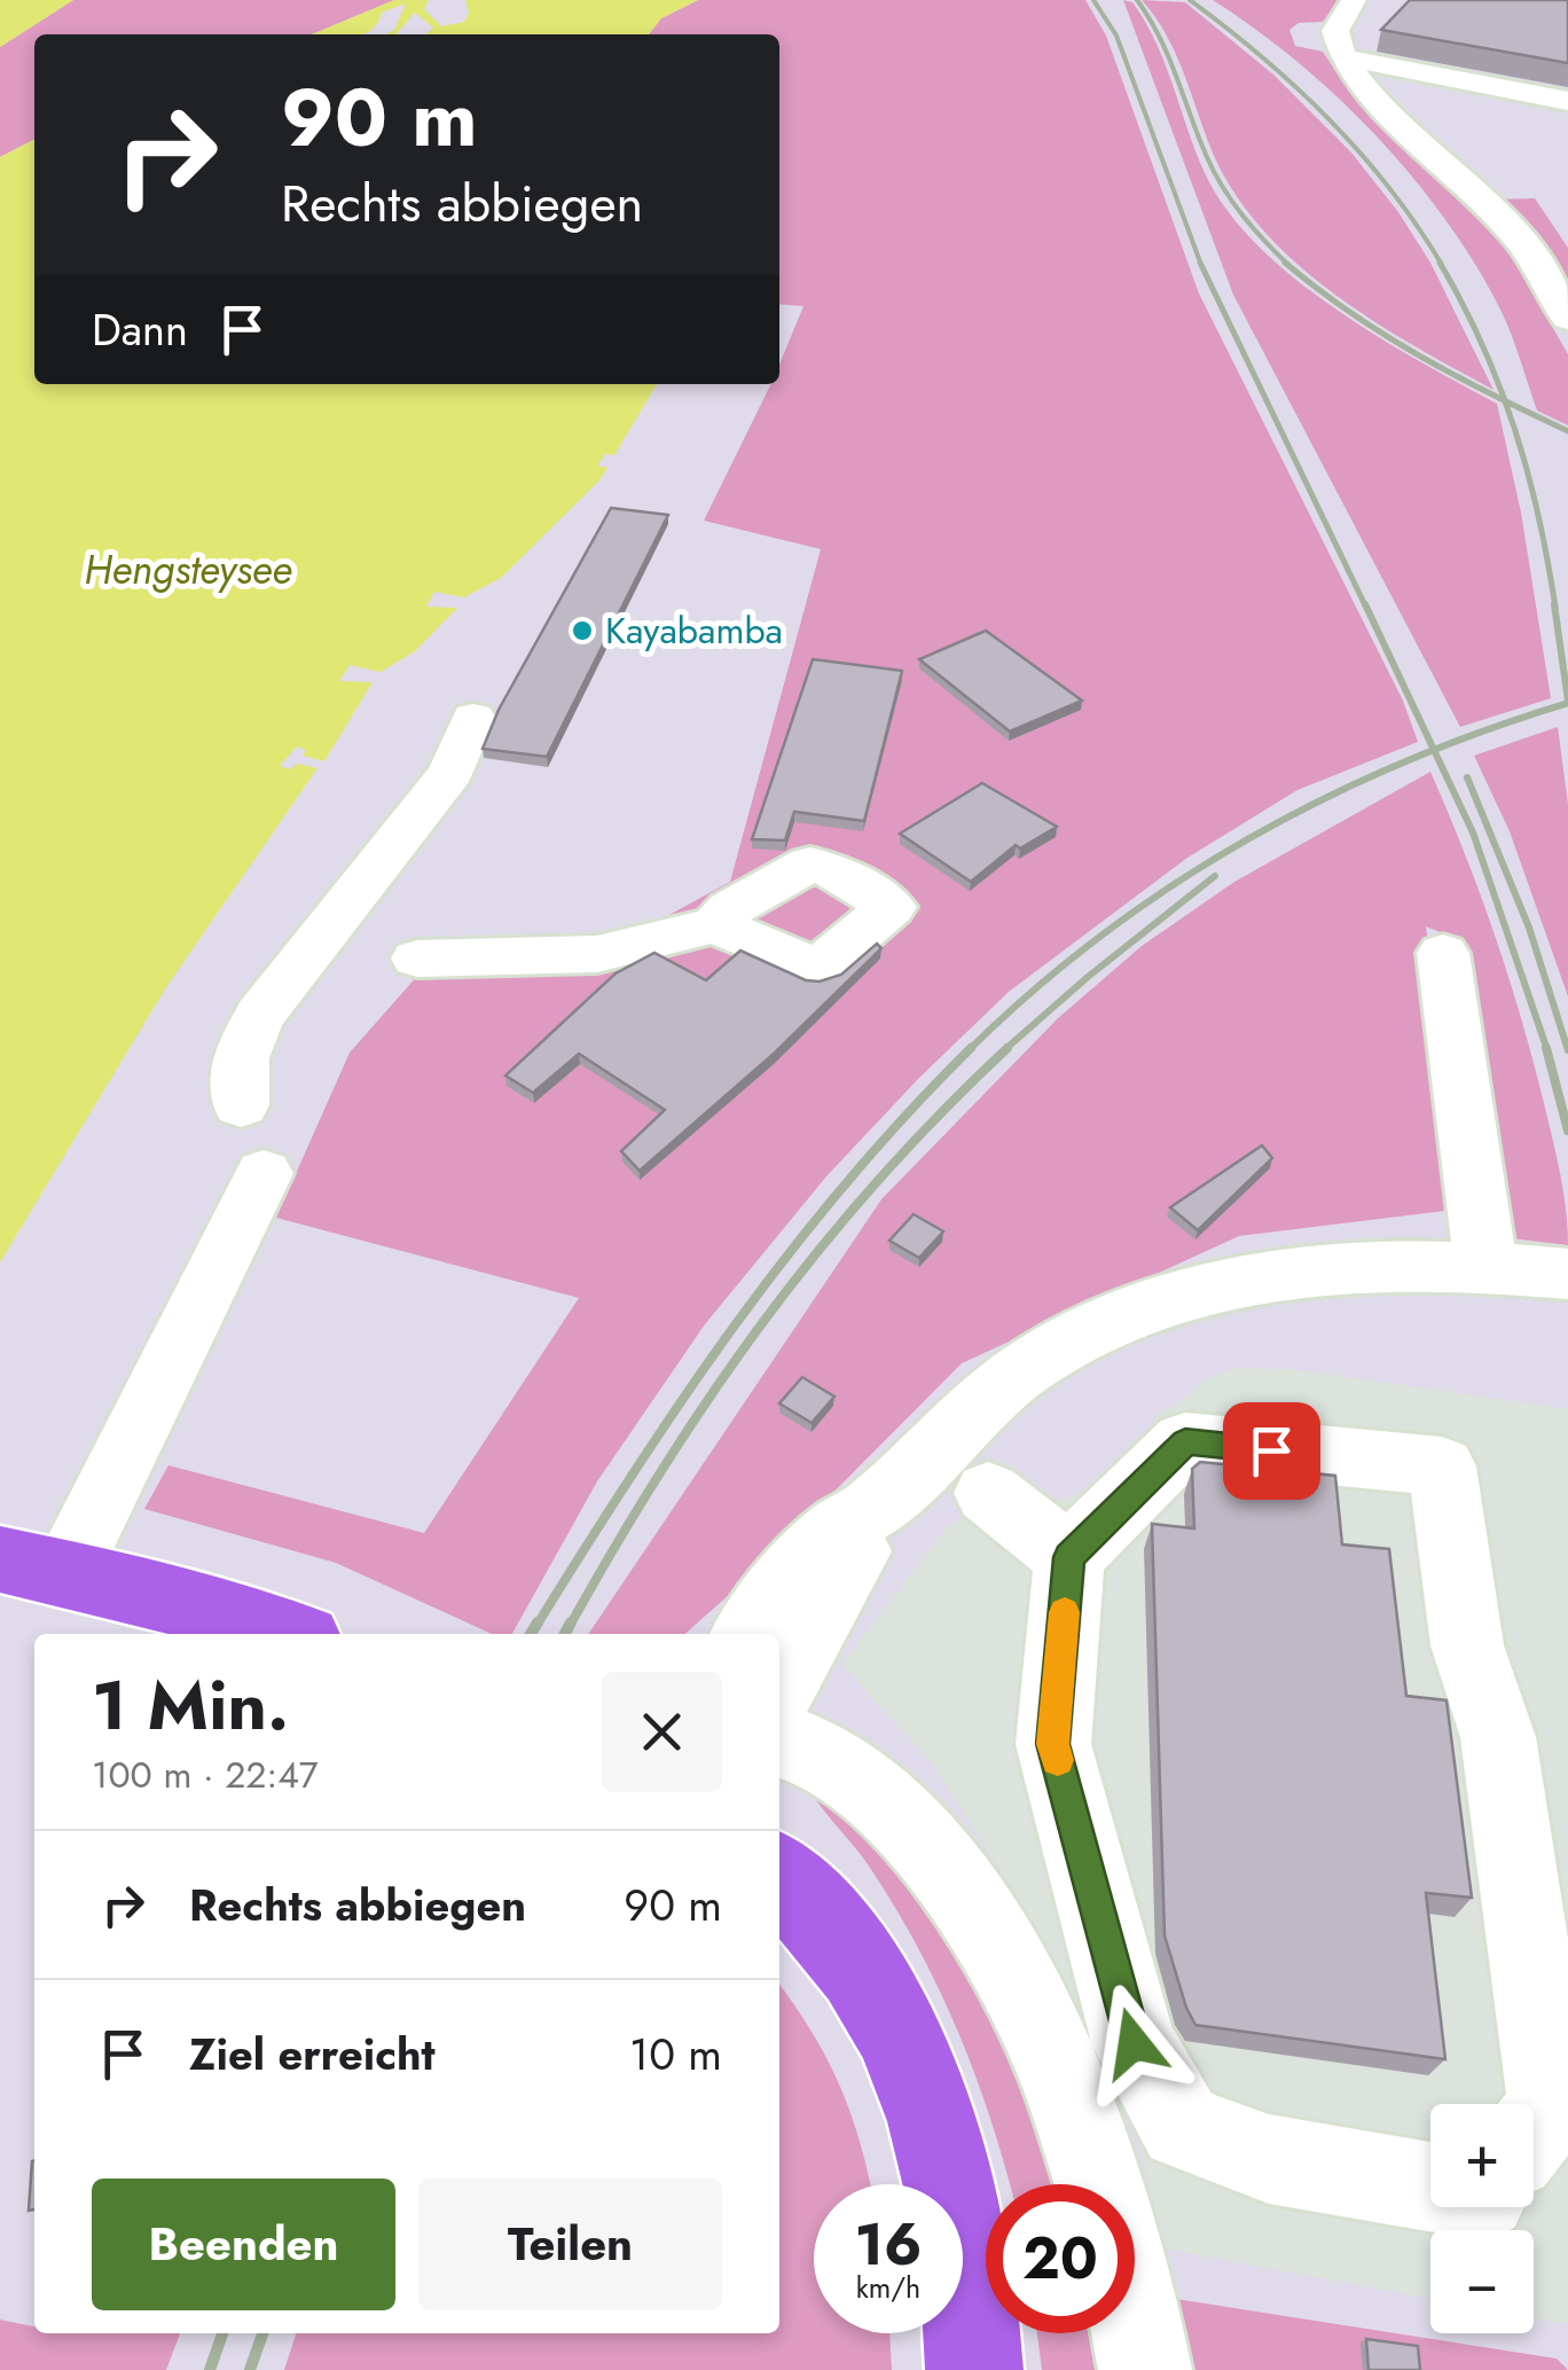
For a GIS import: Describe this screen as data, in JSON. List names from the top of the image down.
{
  "water": ["Hengsteysee"],
  "places": ["Kayabamba"],
  "page": {
    "turn": ["90 m", "Rechts abbiegen"],
    "then": "Dann",
    "heading": ["1 Min.", "100 m · 22:47"],
    "list": [
      {
        "name": "Rechts abbiegen",
        "value": "90 m"
      },
      {
        "name": "Ziel erreicht",
        "value": "10 m"
      }
    ],
    "map_buttons": ["+", "−"],
    "buttons": ["Beenden", "Teilen"],
    "speed": "16 km/h",
    "limit": "20"
  }
}
